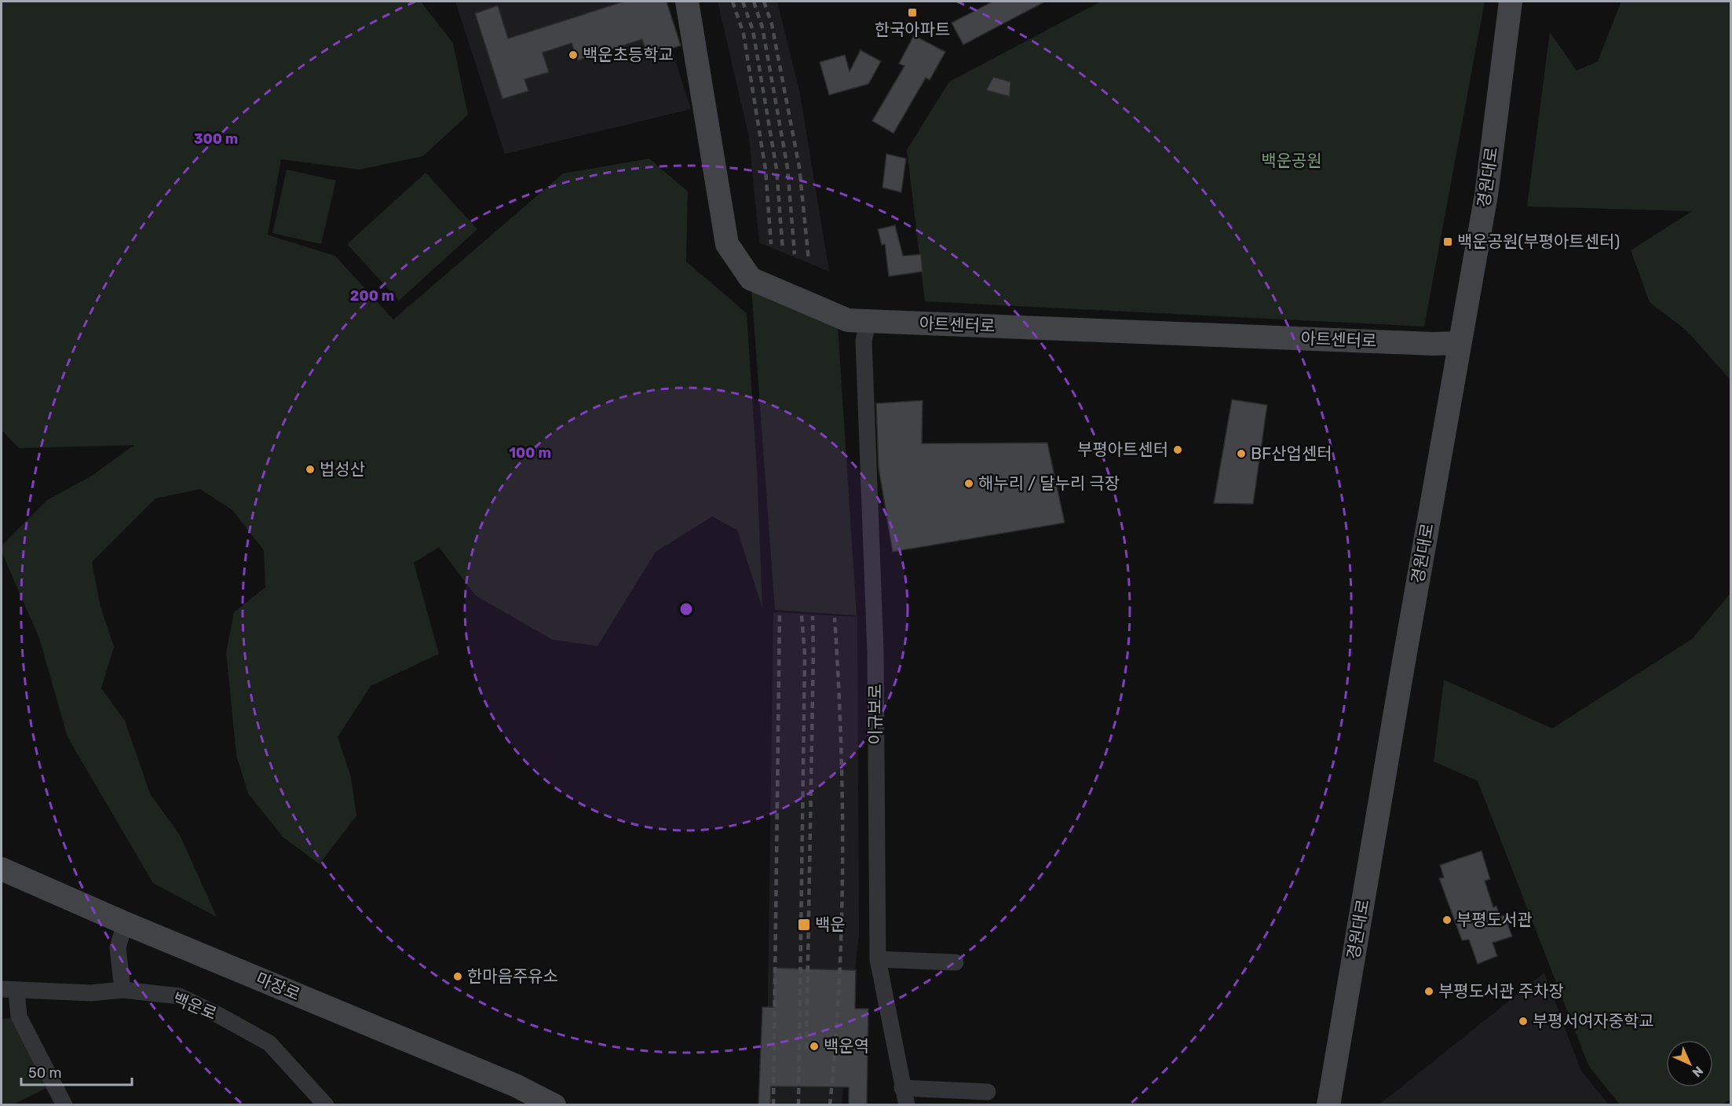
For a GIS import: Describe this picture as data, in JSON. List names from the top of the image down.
{
  "streets": {
    "main road": ["경원대로", "아트센터로", "마장로"],
    "street": ["이규보로", "백운로"]
  },
  "crossings": [
    ["경원대로", "아트센터로"],
    ["아트센터로", "이규보로"]
  ],
  "parks": ["백운공원"],
  "places": {
    "transit": ["한국아파트", "백운공원(부평아트센터)", "백운"],
    "other": [
      "백운초등학교",
      "부평아트센터",
      "BF산업센터",
      "법성산",
      "해누리 / 달누리 극장",
      "부평도서관",
      "한마음주유소",
      "부평도서관 주차장",
      "부평서여자중학교",
      "백운역"
    ]
  },
  "scale_bar": "50 m",
  "north": "bottom right",
  "rings": ["300 m", "200 m", "100 m"]
}
